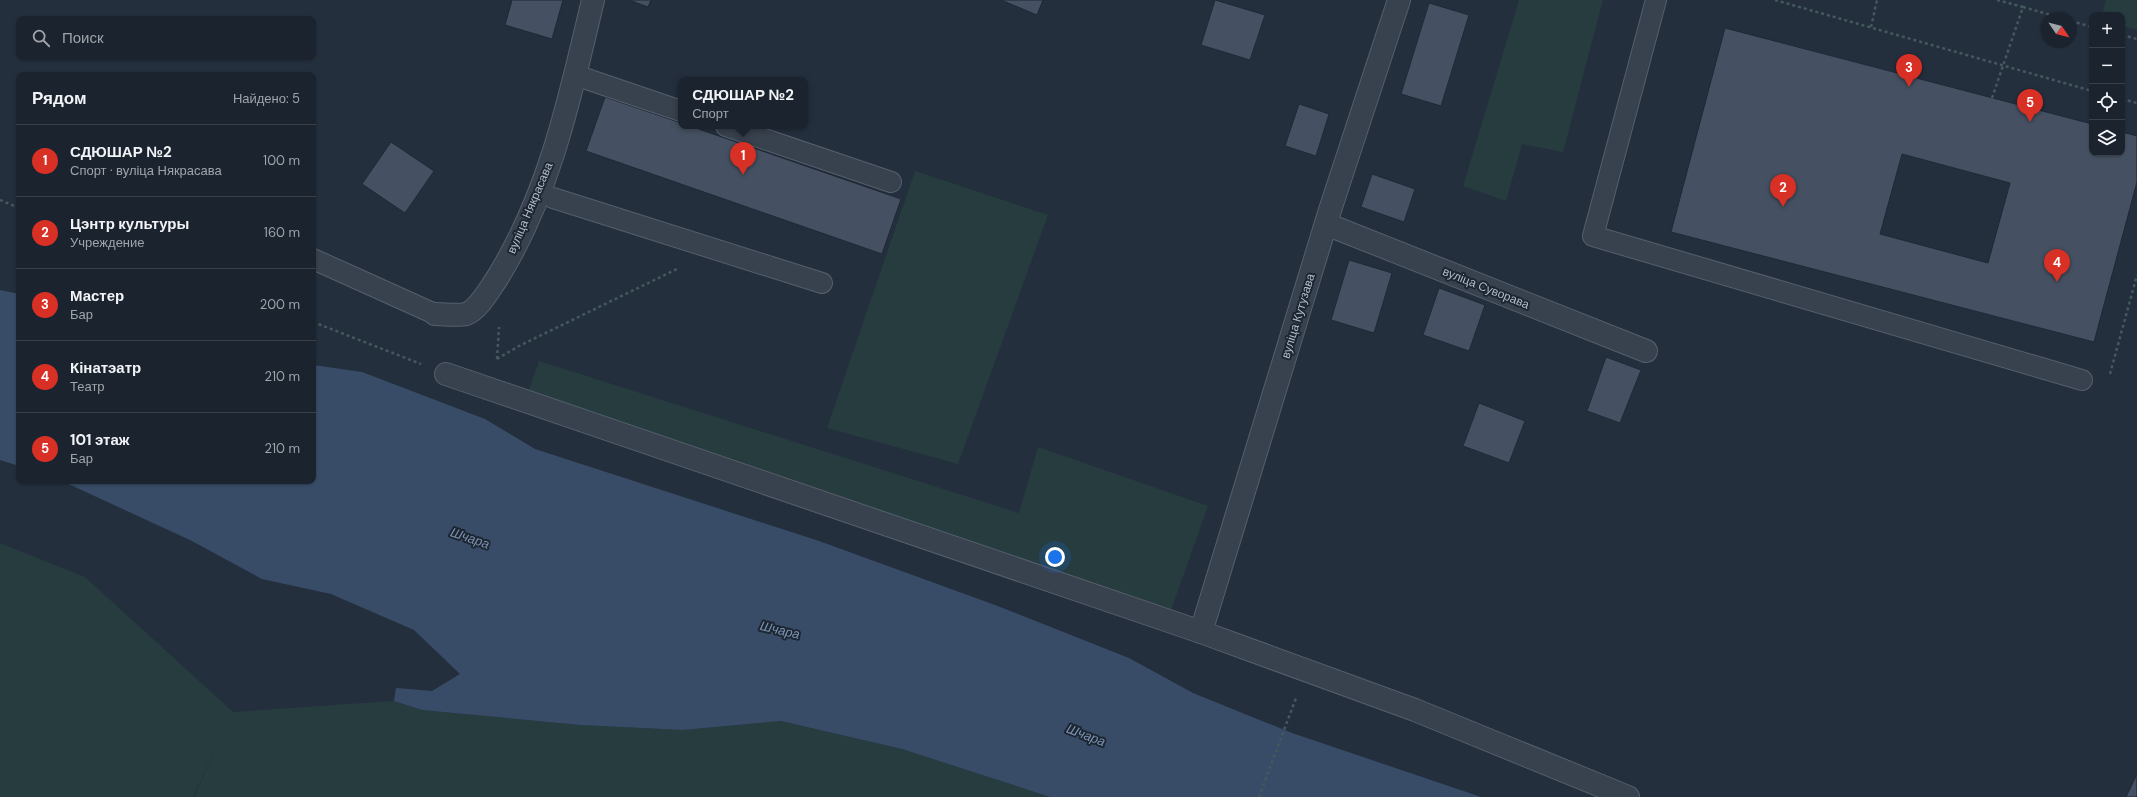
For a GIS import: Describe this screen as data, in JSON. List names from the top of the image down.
{
  "streets": {
    "street": ["вуліца Някрасава", "вуліца Суворава", "вуліца Кутузава"]
  },
  "crossings": [
    ["вуліца Суворава", "вуліца Кутузава"]
  ],
  "water": ["Шчара"],
  "north": "bottom right",
  "page": {
    "map_buttons": ["+", "−"],
    "search": "Поиск",
    "pins": [
      "3",
      "5",
      "1",
      "2",
      "4"
    ],
    "heading": ["Рядом", "Найдено: 5"],
    "popup": ["СДЮШАР №2", "Спорт"],
    "list": [
      {
        "mark": "1",
        "name": "СДЮШАР №2",
        "note": "Спорт · вуліца Някрасава",
        "value": "100 m"
      },
      {
        "mark": "2",
        "name": "Цэнтр культуры",
        "note": "Учреждение",
        "value": "160 m"
      },
      {
        "mark": "3",
        "name": "Мастер",
        "note": "Бар",
        "value": "200 m"
      },
      {
        "mark": "4",
        "name": "Кінатэатр",
        "note": "Театр",
        "value": "210 m"
      },
      {
        "mark": "5",
        "name": "101 этаж",
        "note": "Бар",
        "value": "210 m"
      }
    ]
  }
}
